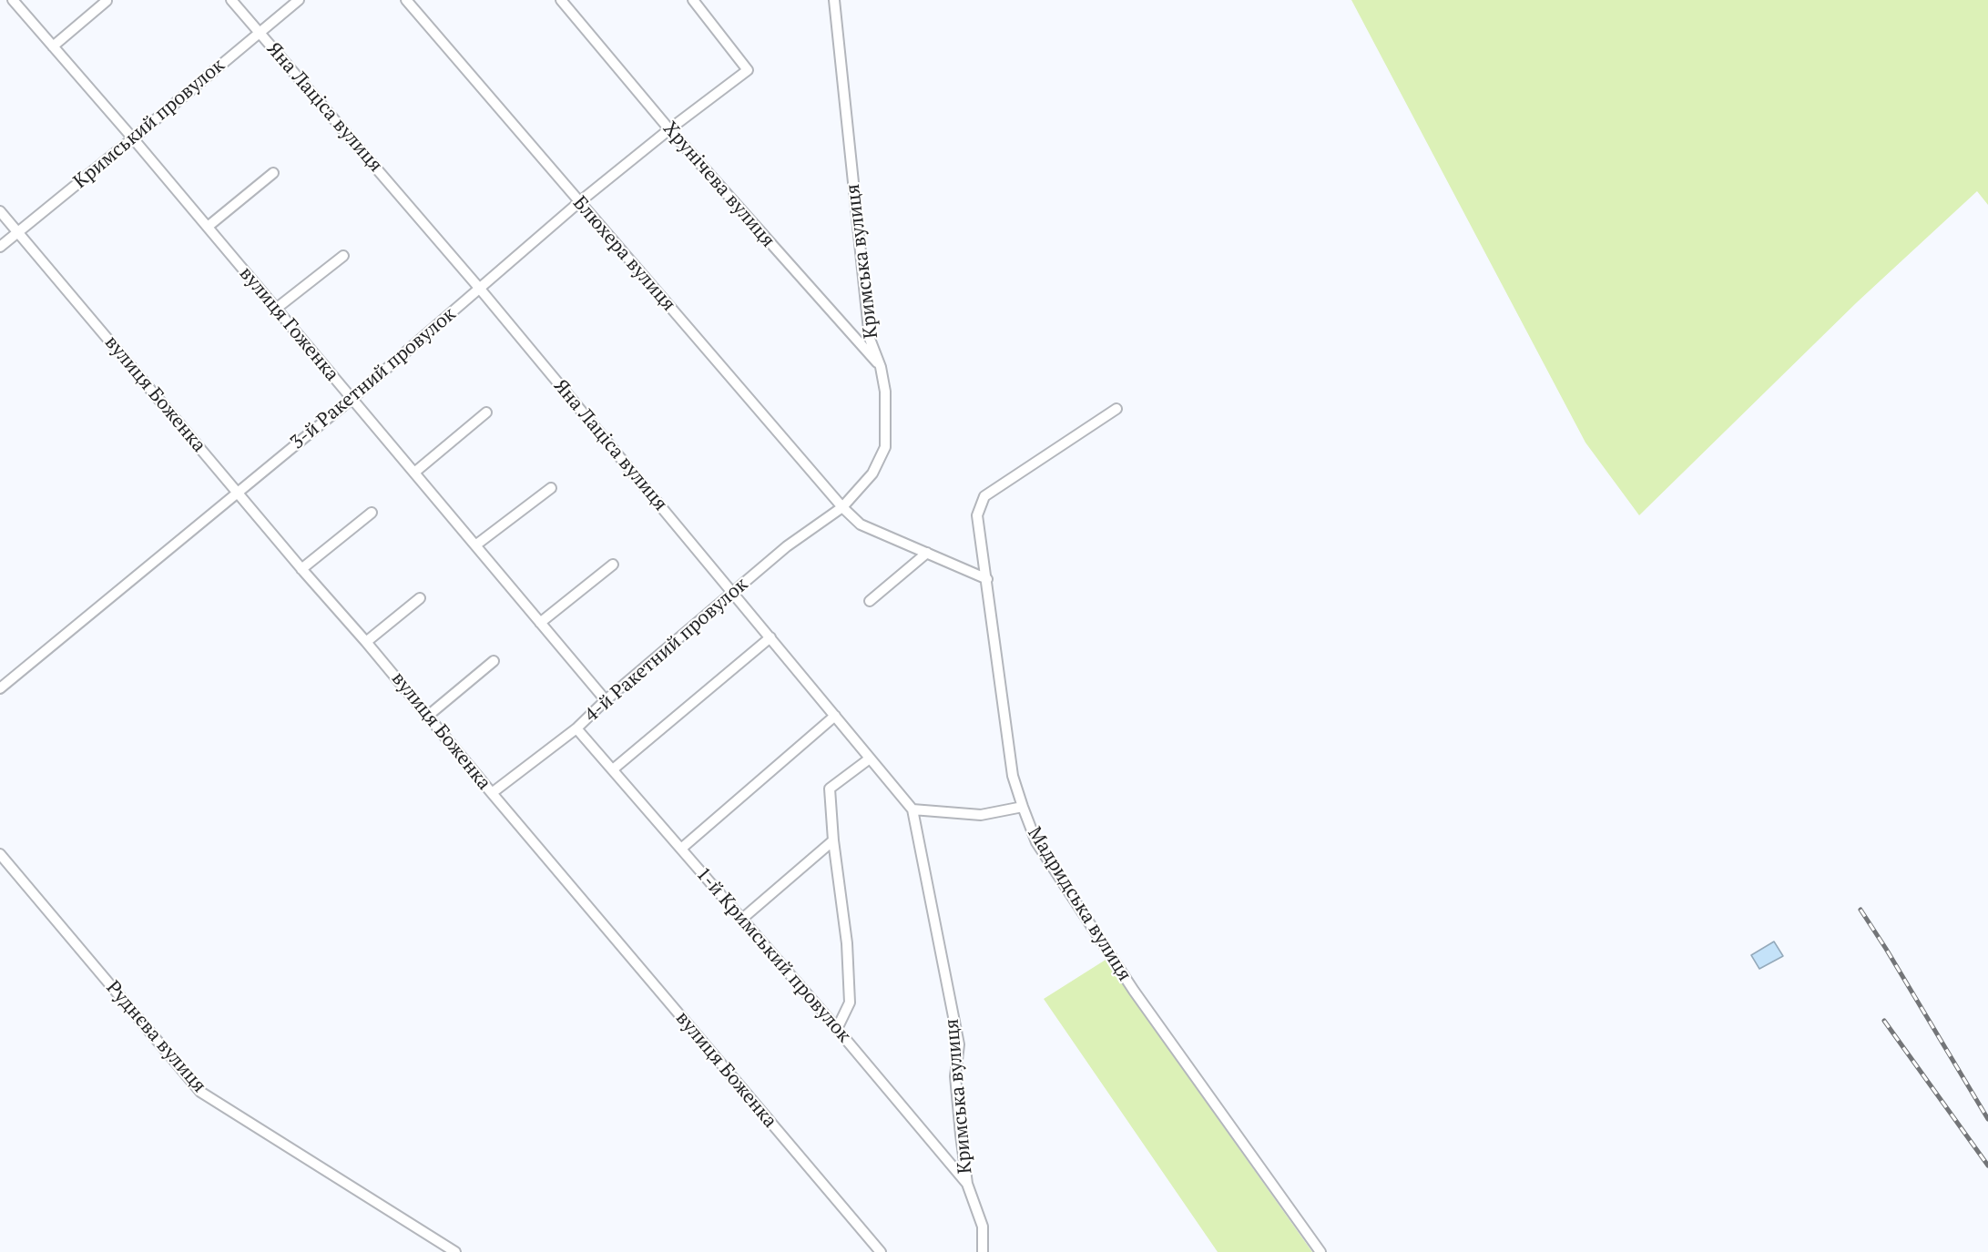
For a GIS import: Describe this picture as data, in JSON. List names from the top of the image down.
{
  "streets": {
    "street": [
      "Яна Лаціса вулиця",
      "Кримський провулок",
      "Хрунічева вулиця",
      "Блюхера вулиця",
      "Кримська вулиця",
      "вулиця Гоженка",
      "3-й Ракетний провулок",
      "вулиця Боженка",
      "4-й Ракетний провулок",
      "Мадридська вулиця",
      "1-й Кримський провулок",
      "Руднєва вулиця"
    ]
  },
  "crossings": [
    ["Яна Лаціса вулиця", "Кримський провулок"],
    ["Яна Лаціса вулиця", "Кримська вулиця"],
    ["Яна Лаціса вулиця", "3-й Ракетний провулок"],
    ["Яна Лаціса вулиця", "4-й Ракетний провулок"],
    ["Кримський провулок", "вулиця Гоженка"],
    ["Кримський провулок", "вулиця Боженка"],
    ["Хрунічева вулиця", "Кримська вулиця"],
    ["Хрунічева вулиця", "3-й Ракетний провулок"],
    ["Блюхера вулиця", "Кримська вулиця"],
    ["Блюхера вулиця", "3-й Ракетний провулок"],
    ["Блюхера вулиця", "4-й Ракетний провулок"],
    ["Блюхера вулиця", "Мадридська вулиця"],
    ["Кримська вулиця", "4-й Ракетний провулок"],
    ["Кримська вулиця", "1-й Кримський провулок"],
    ["вулиця Гоженка", "3-й Ракетний провулок"],
    ["вулиця Гоженка", "4-й Ракетний провулок"],
    ["3-й Ракетний провулок", "вулиця Боженка"],
    ["вулиця Боженка", "4-й Ракетний провулок"],
    ["4-й Ракетний провулок", "1-й Кримський провулок"]
  ]
}
